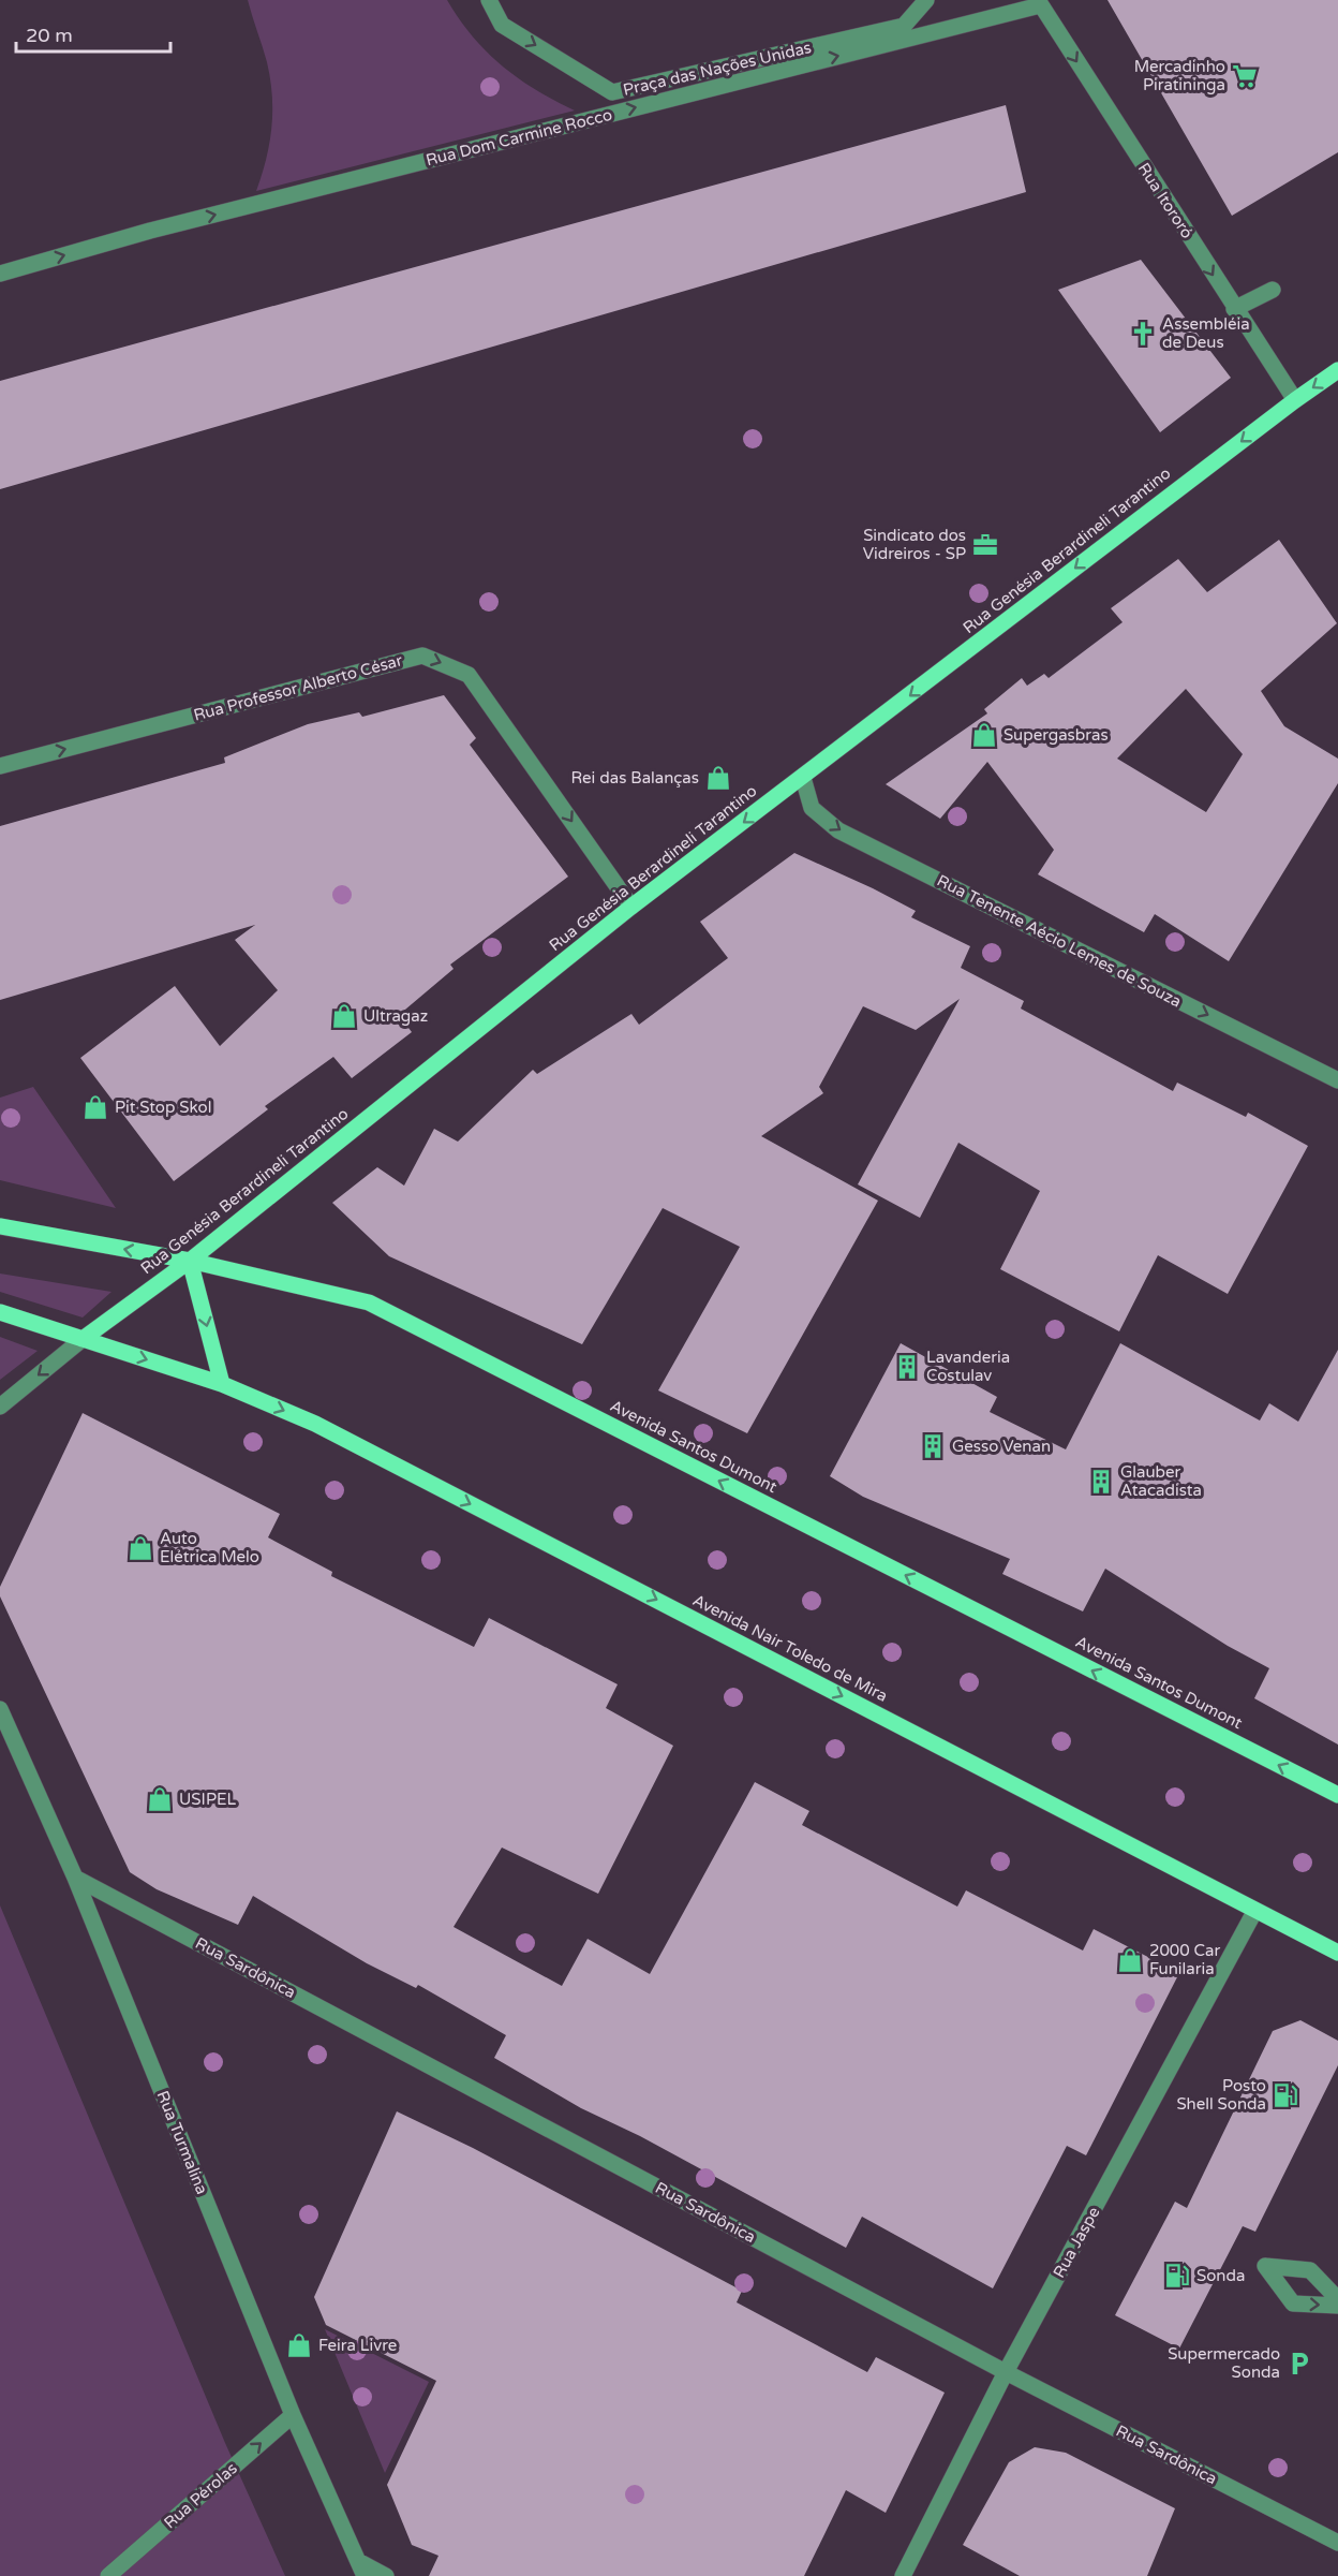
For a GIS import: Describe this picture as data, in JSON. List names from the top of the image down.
{
  "streets": {
    "main road": ["Rua Genésia Berardineli Tarantino", "Avenida Santos Dumont", "Avenida Nair Toledo de Mira"],
    "street": [
      "Praça das Nações Unidas",
      "Rua Dom Carmine Rocco",
      "Rua Itororó",
      "Rua Professor Alberto César",
      "Rua Tenente Aécio Lemes de Souza",
      "Rua Sardônica",
      "Rua Turmalina",
      "Rua Jaspe",
      "Rua Pérolas"
    ]
  },
  "crossings": [
    ["Rua Dom Carmine Rocco", "Rua Itororó"],
    ["Rua Itororó", "Rua Genésia Berardineli Tarantino"],
    ["Rua Genésia Berardineli Tarantino", "Rua Professor Alberto César"],
    ["Rua Genésia Berardineli Tarantino", "Rua Tenente Aécio Lemes de Souza"],
    ["Rua Genésia Berardineli Tarantino", "Avenida Santos Dumont"],
    ["Rua Genésia Berardineli Tarantino", "Avenida Nair Toledo de Mira"],
    ["Avenida Nair Toledo de Mira", "Rua Jaspe"],
    ["Rua Sardônica", "Rua Turmalina"],
    ["Rua Sardônica", "Rua Jaspe"],
    ["Rua Turmalina", "Rua Pérolas"]
  ],
  "one_way": [
    "Praça das Nações Unidas",
    "Rua Dom Carmine Rocco",
    "Rua Itororó",
    "Rua Genésia Berardineli Tarantino",
    "Rua Professor Alberto César",
    "Rua Tenente Aécio Lemes de Souza",
    "Avenida Santos Dumont",
    "Avenida Nair Toledo de Mira",
    "Rua Pérolas"
  ],
  "places": {
    "supermarket": ["Mercadinho Piratininga"],
    "church": ["Assembléia de Deus"],
    "office": ["Sindicato dos Vidreiros - SP"],
    "shop": [
      "Supergasbras",
      "Rei das Balanças",
      "Ultragaz",
      "Pit Stop Skol",
      "Auto Elétrica Melo",
      "USIPEL",
      "2000 Car Funilaria",
      "Feira Livre"
    ],
    "building": ["Lavanderia Costulav", "Gesso Venan", "Glauber Atacadista"],
    "fuel station": ["Posto Shell Sonda", "Sonda"],
    "parking": ["Supermercado Sonda"]
  },
  "scale_bar": "20 m"
}
